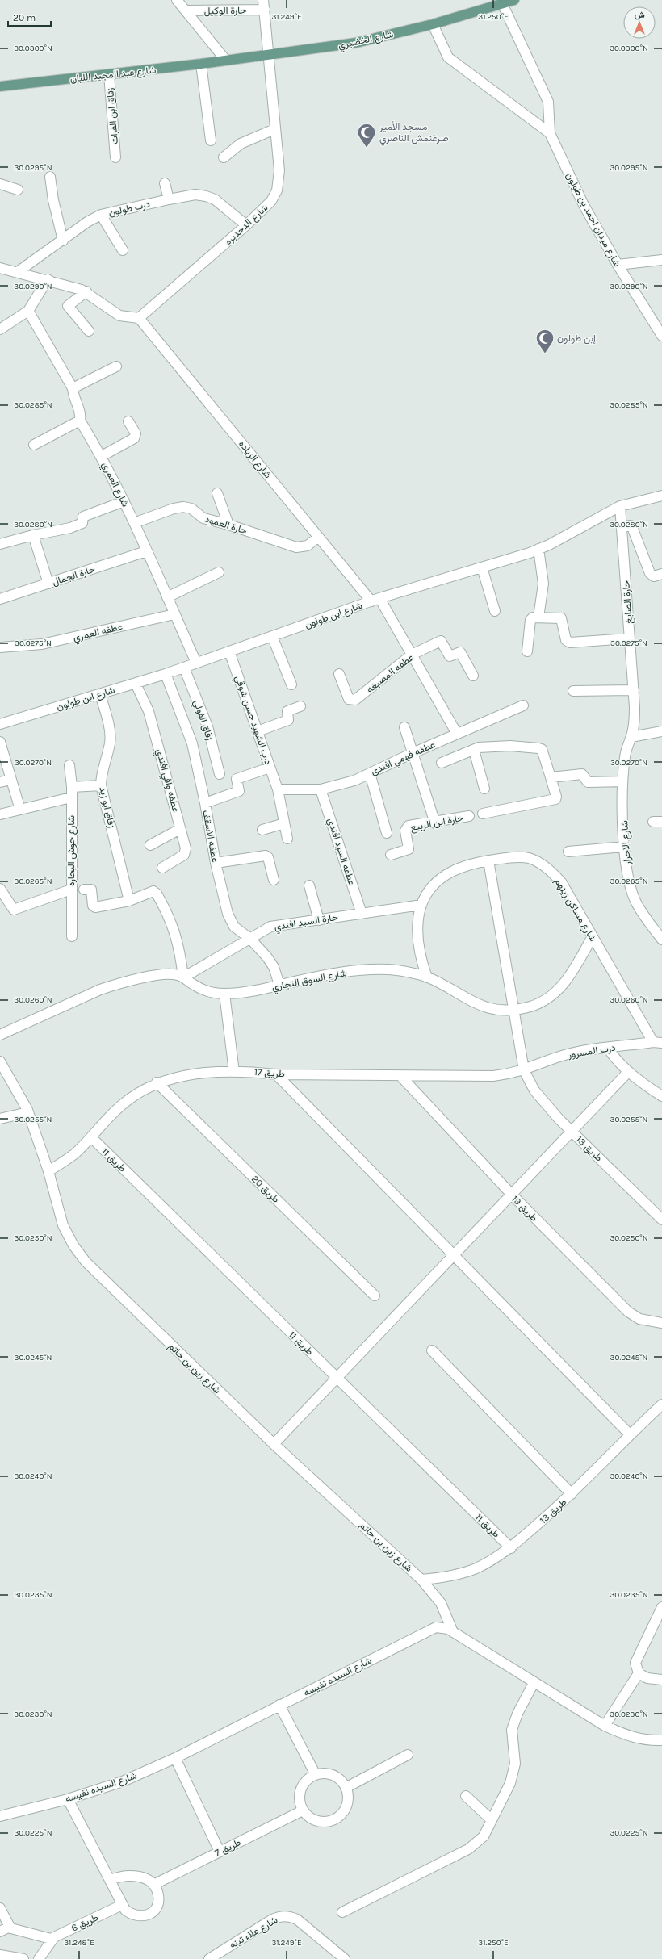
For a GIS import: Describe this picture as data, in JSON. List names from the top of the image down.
{
  "streets": {
    "main road": ["شارع الخضيري", "شارع عبد المجيد اللبان"],
    "street": [
      "حارة الوكيل",
      "زقاق ابن الفرات",
      "درب طولون",
      "شارع ميدان احمد بن طولون",
      "شارع الدحديره",
      "شارع الزياده",
      "شارع العمري",
      "حارة العمود",
      "حارة الجمال",
      "حارة الصايغ",
      "شارع ابن طولون",
      "عطفه العمري",
      "عطفه المصبغه",
      "زقاق الفولي",
      "درب الشهيد حسن شوقي",
      "عطفه فهمي افندى",
      "عطفه وافي افندي",
      "زقاق ابو زيد",
      "حارة ابن الربيع",
      "عطفه الاسقف",
      "شارع الاحرار",
      "شارع حوش البحاره",
      "عطفه السيد افندي",
      "شارع مساكن زينهم",
      "حارة السيد افندي",
      "شارع السوق التجاري",
      "درب المسرور",
      "طريق 17",
      "طريق 13",
      "طريق 11",
      "طريق 20",
      "طريق 19",
      "شارع زين بن حاتم",
      "شارع السيده نفيسه",
      "طريق 7",
      "طريق 6",
      "شارع علاء تينه"
    ]
  },
  "crossings": [
    ["حارة الوكيل", "شارع الدحديره"],
    ["شارع الخضيري", "شارع عبد المجيد اللبان"],
    ["شارع الخضيري", "شارع ميدان احمد بن طولون"],
    ["شارع الخضيري", "شارع الدحديره"],
    ["شارع عبد المجيد اللبان", "زقاق ابن الفرات"],
    ["درب طولون", "شارع الدحديره"],
    ["شارع الدحديره", "شارع الزياده"],
    ["شارع الزياده", "حارة العمود"],
    ["شارع الزياده", "شارع ابن طولون"],
    ["شارع الزياده", "عطفه المصبغه"],
    ["شارع الزياده", "عطفه فهمي افندى"],
    ["شارع العمري", "حارة العمود"],
    ["شارع العمري", "حارة الجمال"],
    ["شارع العمري", "شارع ابن طولون"],
    ["شارع العمري", "عطفه العمري"],
    ["حارة الصايغ", "شارع ابن طولون"],
    ["حارة الصايغ", "شارع الاحرار"],
    ["شارع ابن طولون", "زقاق الفولي"],
    ["شارع ابن طولون", "درب الشهيد حسن شوقي"],
    ["شارع ابن طولون", "عطفه وافي افندي"],
    ["شارع ابن طولون", "زقاق ابو زيد"],
    ["شارع ابن طولون", "عطفه الاسقف"],
    ["درب الشهيد حسن شوقي", "عطفه فهمي افندى"],
    ["عطفه فهمي افندى", "عطفه السيد افندي"],
    ["عطفه الاسقف", "حارة السيد افندي"],
    ["عطفه الاسقف", "شارع السوق التجاري"],
    ["عطفه السيد افندي", "حارة السيد افندي"],
    ["شارع مساكن زينهم", "حارة السيد افندي"],
    ["شارع مساكن زينهم", "شارع السوق التجاري"],
    ["شارع مساكن زينهم", "درب المسرور"],
    ["شارع مساكن زينهم", "طريق 13"],
    ["حارة السيد افندي", "شارع السوق التجاري"],
    ["شارع السوق التجاري", "طريق 13"],
    ["درب المسرور", "طريق 17"],
    ["درب المسرور", "طريق 13"],
    ["طريق 17", "طريق 13"],
    ["طريق 17", "طريق 11"],
    ["طريق 17", "طريق 20"],
    ["طريق 17", "طريق 19"],
    ["طريق 17", "شارع زين بن حاتم"],
    ["طريق 13", "طريق 11"],
    ["طريق 13", "شارع زين بن حاتم"],
    ["شارع زين بن حاتم", "شارع السيده نفيسه"],
    ["طريق 7", "طريق 6"]
  ],
  "places": {
    "mosque": ["مسجد الأمير صرغتمش الناصري", "إبن طولون"]
  },
  "scale_bar": "20 m",
  "north": "top",
  "coordinates": [
    "31.249°E",
    "31.250°E",
    "30.0300°N",
    "30.0295°N",
    "30.0290°N",
    "30.0285°N",
    "30.0280°N",
    "30.0275°N",
    "30.0270°N",
    "30.0265°N",
    "30.0260°N",
    "30.0255°N",
    "30.0250°N",
    "30.0245°N",
    "30.0240°N",
    "30.0235°N",
    "30.0230°N",
    "30.0225°N",
    "31.248°E"
  ]
}
